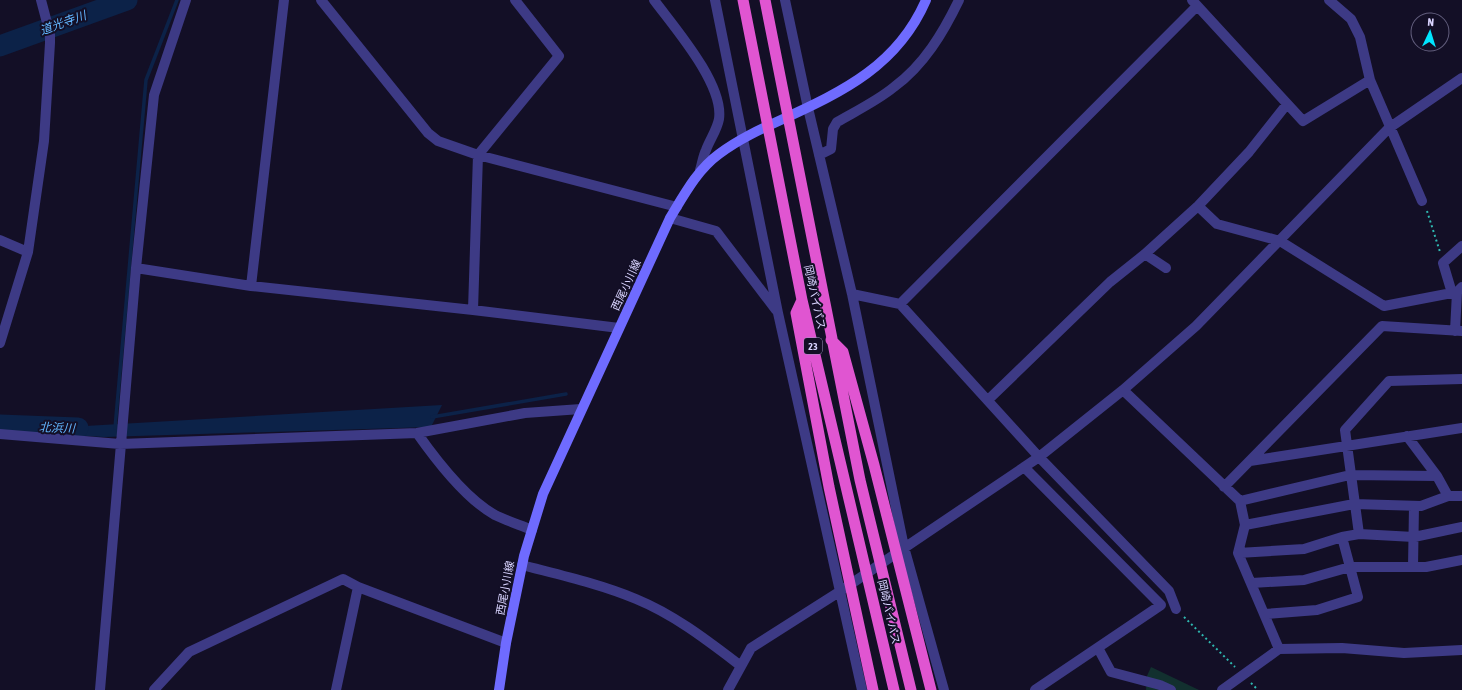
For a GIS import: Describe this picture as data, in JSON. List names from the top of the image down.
{
  "streets": {
    "highway": ["岡崎バイパス", "23"],
    "main road": ["西尾小川線"]
  },
  "crossings": [
    ["岡崎バイパス", "23"]
  ],
  "water": ["道光寺川", "北浜川"],
  "north": "top"
}
